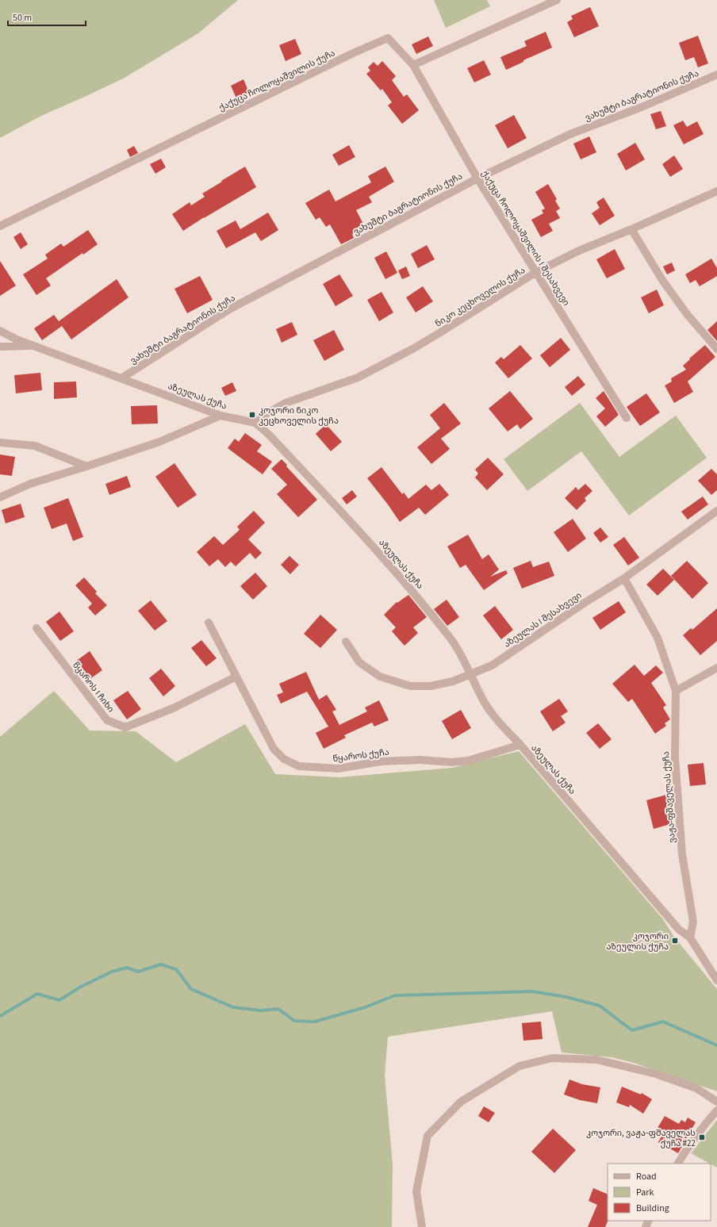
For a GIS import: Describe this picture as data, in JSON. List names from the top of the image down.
{
  "streets": {
    "street": [
      "ქაქუცა ჩოლოყაშვილის ქუჩა",
      "ვახუშტი ბაგრატიონის ქუჩა",
      "ქაქუცა ჩოლოყაშვილის I შესახვევი",
      "ნიკო კეცხოველის ქუჩა",
      "აზეულას ქუჩა",
      "აზეულას I შესახვევი",
      "წყაროს I ჩიხი",
      "წყაროს ქუჩა",
      "ვაჟა-ფშაველას ქუჩა"
    ]
  },
  "crossings": [
    ["ქაქუცა ჩოლოყაშვილის ქუჩა", "ქაქუცა ჩოლოყაშვილის I შესახვევი"],
    ["ვახუშტი ბაგრატიონის ქუჩა", "ქაქუცა ჩოლოყაშვილის I შესახვევი"],
    ["ვახუშტი ბაგრატიონის ქუჩა", "აზეულას ქუჩა"],
    ["ქაქუცა ჩოლოყაშვილის I შესახვევი", "ნიკო კეცხოველის ქუჩა"],
    ["ნიკო კეცხოველის ქუჩა", "აზეულას ქუჩა"],
    ["აზეულას ქუჩა", "აზეულას I შესახვევი"],
    ["აზეულას ქუჩა", "წყაროს ქუჩა"],
    ["აზეულას ქუჩა", "ვაჟა-ფშაველას ქუჩა"],
    ["აზეულას I შესახვევი", "ვაჟა-ფშაველას ქუჩა"],
    ["წყაროს I ჩიხი", "წყაროს ქუჩა"]
  ],
  "places": {
    "transit": ["კოჯორი ნიკო კეცხოველის ქუჩა", "კოჯორი აზეულის ქუჩა", "კოჯორი, ვაჟა-ფშაველას ქუჩა #22"]
  },
  "legend": ["Road", "Park", "Building"],
  "scale_bar": "50 m"
}
